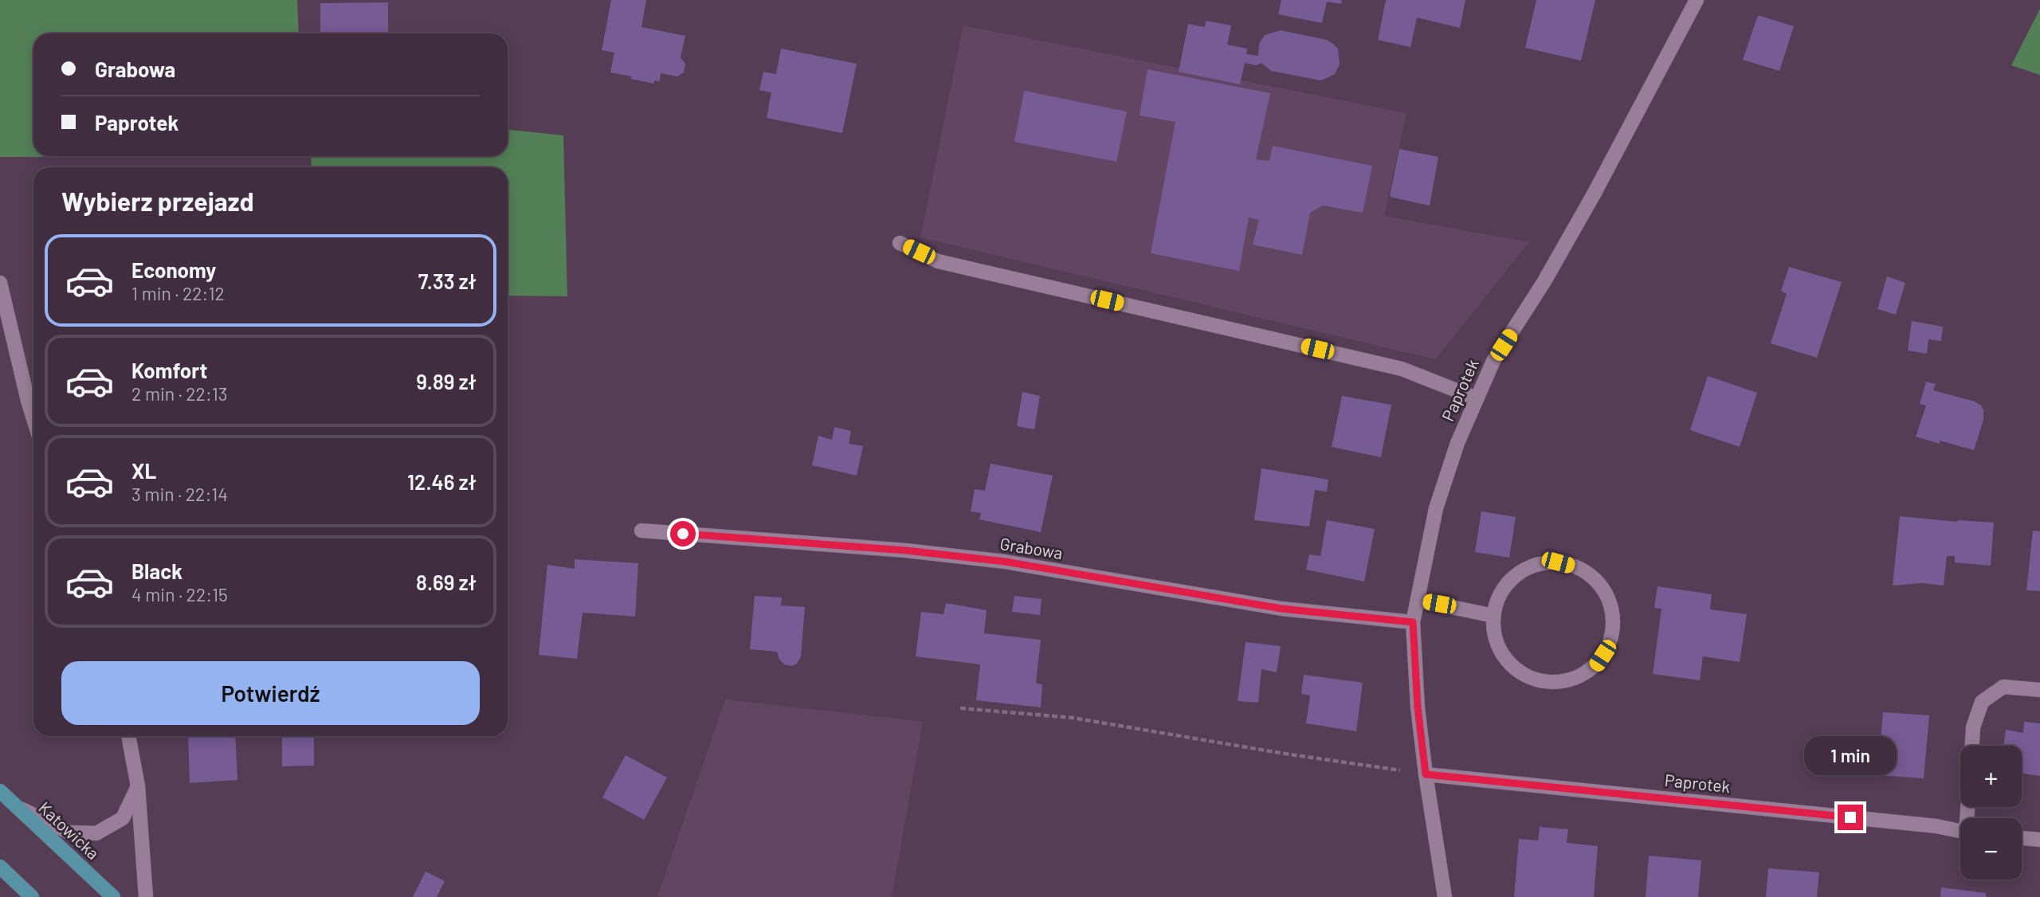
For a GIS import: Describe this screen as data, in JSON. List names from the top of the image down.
{
  "streets": {
    "main road": ["Katowicka"],
    "street": ["Paprotek", "Grabowa"]
  },
  "crossings": [
    ["Paprotek", "Grabowa"]
  ],
  "page": {
    "banner": ["Grabowa", "Paprotek"],
    "heading": "Wybierz przejazd",
    "list": [
      {
        "name": "Economy",
        "note": "1 min · 22:12",
        "value": "7.33 zł"
      },
      {
        "name": "Komfort",
        "note": "2 min · 22:13",
        "value": "9.89 zł"
      },
      {
        "name": "XL",
        "note": "3 min · 22:14",
        "value": "12.46 zł"
      },
      {
        "name": "Black",
        "note": "4 min · 22:15",
        "value": "8.69 zł"
      }
    ],
    "buttons": "Potwierdź",
    "bubble": "1 min",
    "map_buttons": ["+", "−"]
  }
}
